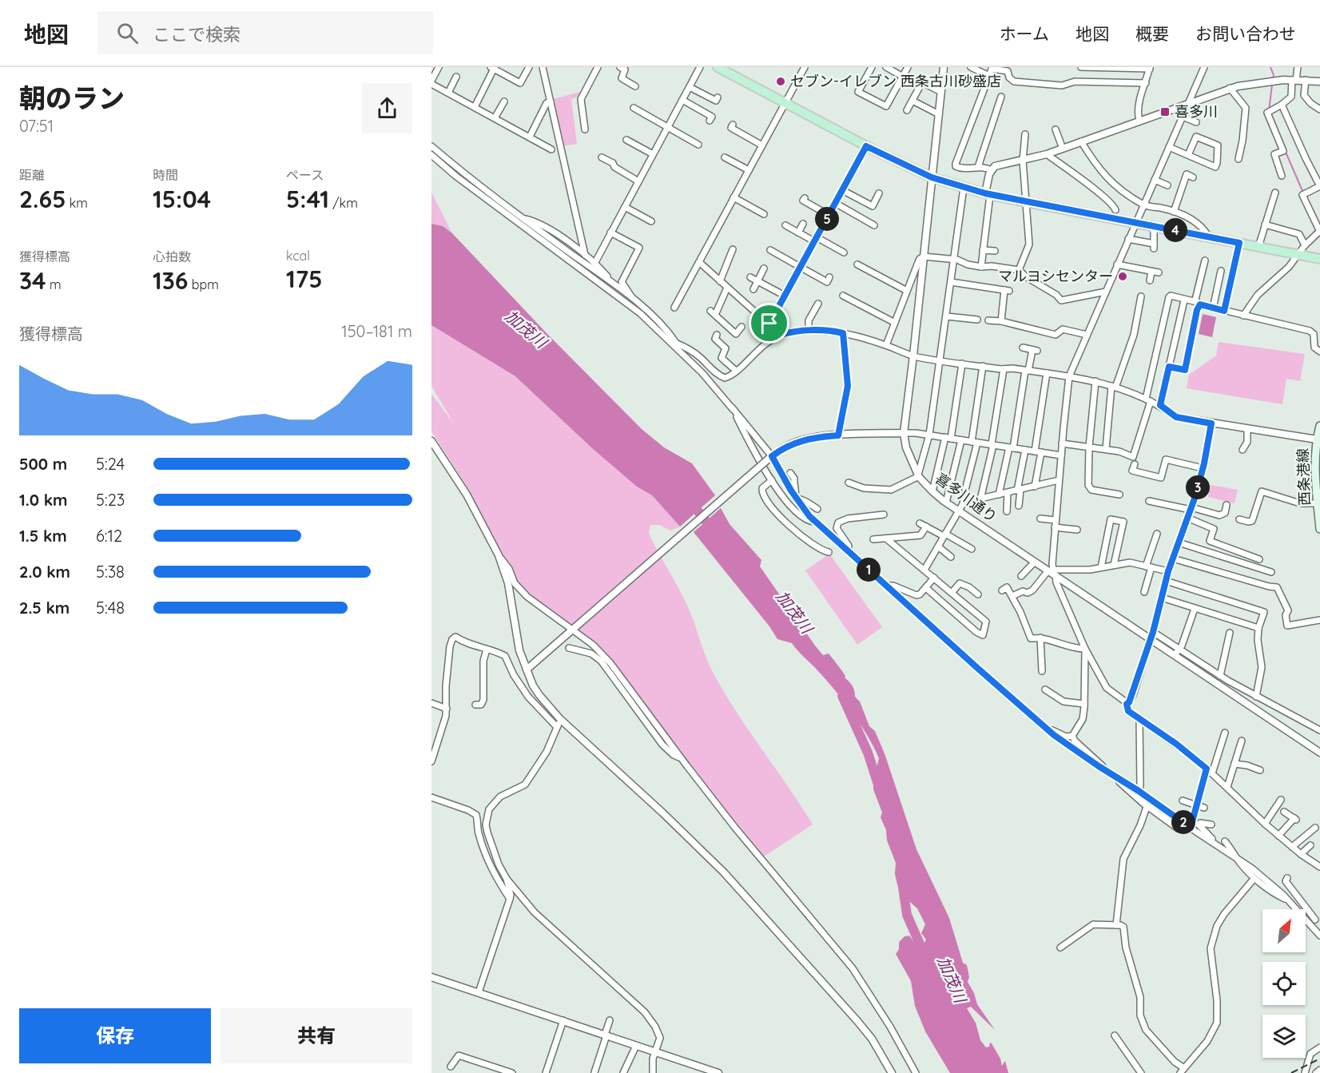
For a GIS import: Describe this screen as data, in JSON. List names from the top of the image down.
{
  "streets": {
    "main road": ["西条港線"],
    "street": ["喜多川通り"]
  },
  "water": ["加茂川"],
  "places": {
    "other": ["セブン-イレブン 西条古川砂盛店", "マルヨシセンター"],
    "transit": ["喜多川"]
  },
  "north": "top right",
  "page": {
    "header": "地図",
    "search": "ここで検索",
    "nav": [
      "ホーム",
      "地図",
      "概要",
      "お問い合わせ"
    ],
    "heading": ["朝のラン", "07:51"],
    "stats": [
      ["距離", "2.65 km"],
      ["時間", "15:04"],
      ["ペース", "5:41 /km"],
      ["獲得標高", "34 m"],
      ["心拍数", "136 bpm"],
      ["kcal", "175"]
    ],
    "pins": [
      "5",
      "4",
      "3",
      "1",
      "2"
    ],
    "chart": ["獲得標高", "150–181 m"],
    "list": [
      {
        "name": "500 m",
        "note": "5:24"
      },
      {
        "name": "1.0 km",
        "note": "5:23"
      },
      {
        "name": "1.5 km",
        "note": "6:12"
      },
      {
        "name": "2.0 km",
        "note": "5:38"
      },
      {
        "name": "2.5 km",
        "note": "5:48"
      }
    ],
    "buttons": ["保存", "共有"]
  }
}
